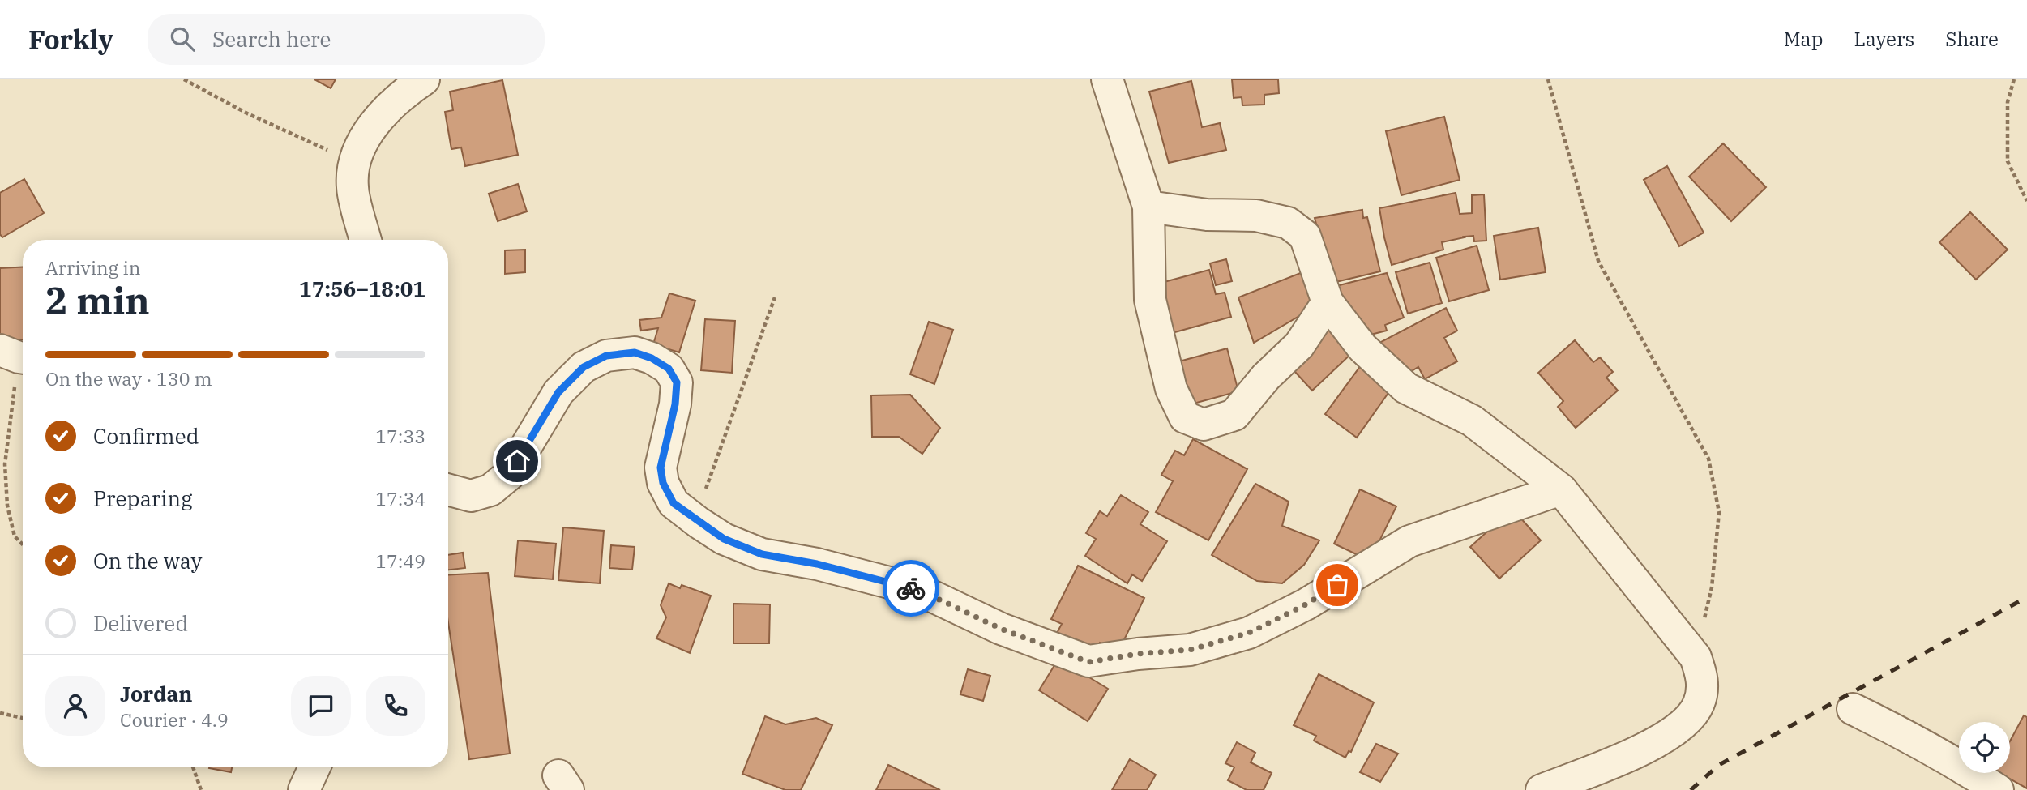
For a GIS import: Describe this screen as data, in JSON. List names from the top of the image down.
{
  "page": {
    "header": "Forkly",
    "search": "Search here",
    "nav": ["Map", "Layers", "Share"],
    "heading": ["2 min", "Arriving in", "17:56–18:01"],
    "panel": ["Jordan", "Courier · 4.9"],
    "bar": "On the way · 130 m",
    "list": [
      ["Confirmed", "17:33"],
      ["Preparing", "17:34"],
      ["On the way", "17:49"],
      "Delivered"
    ]
  }
}
